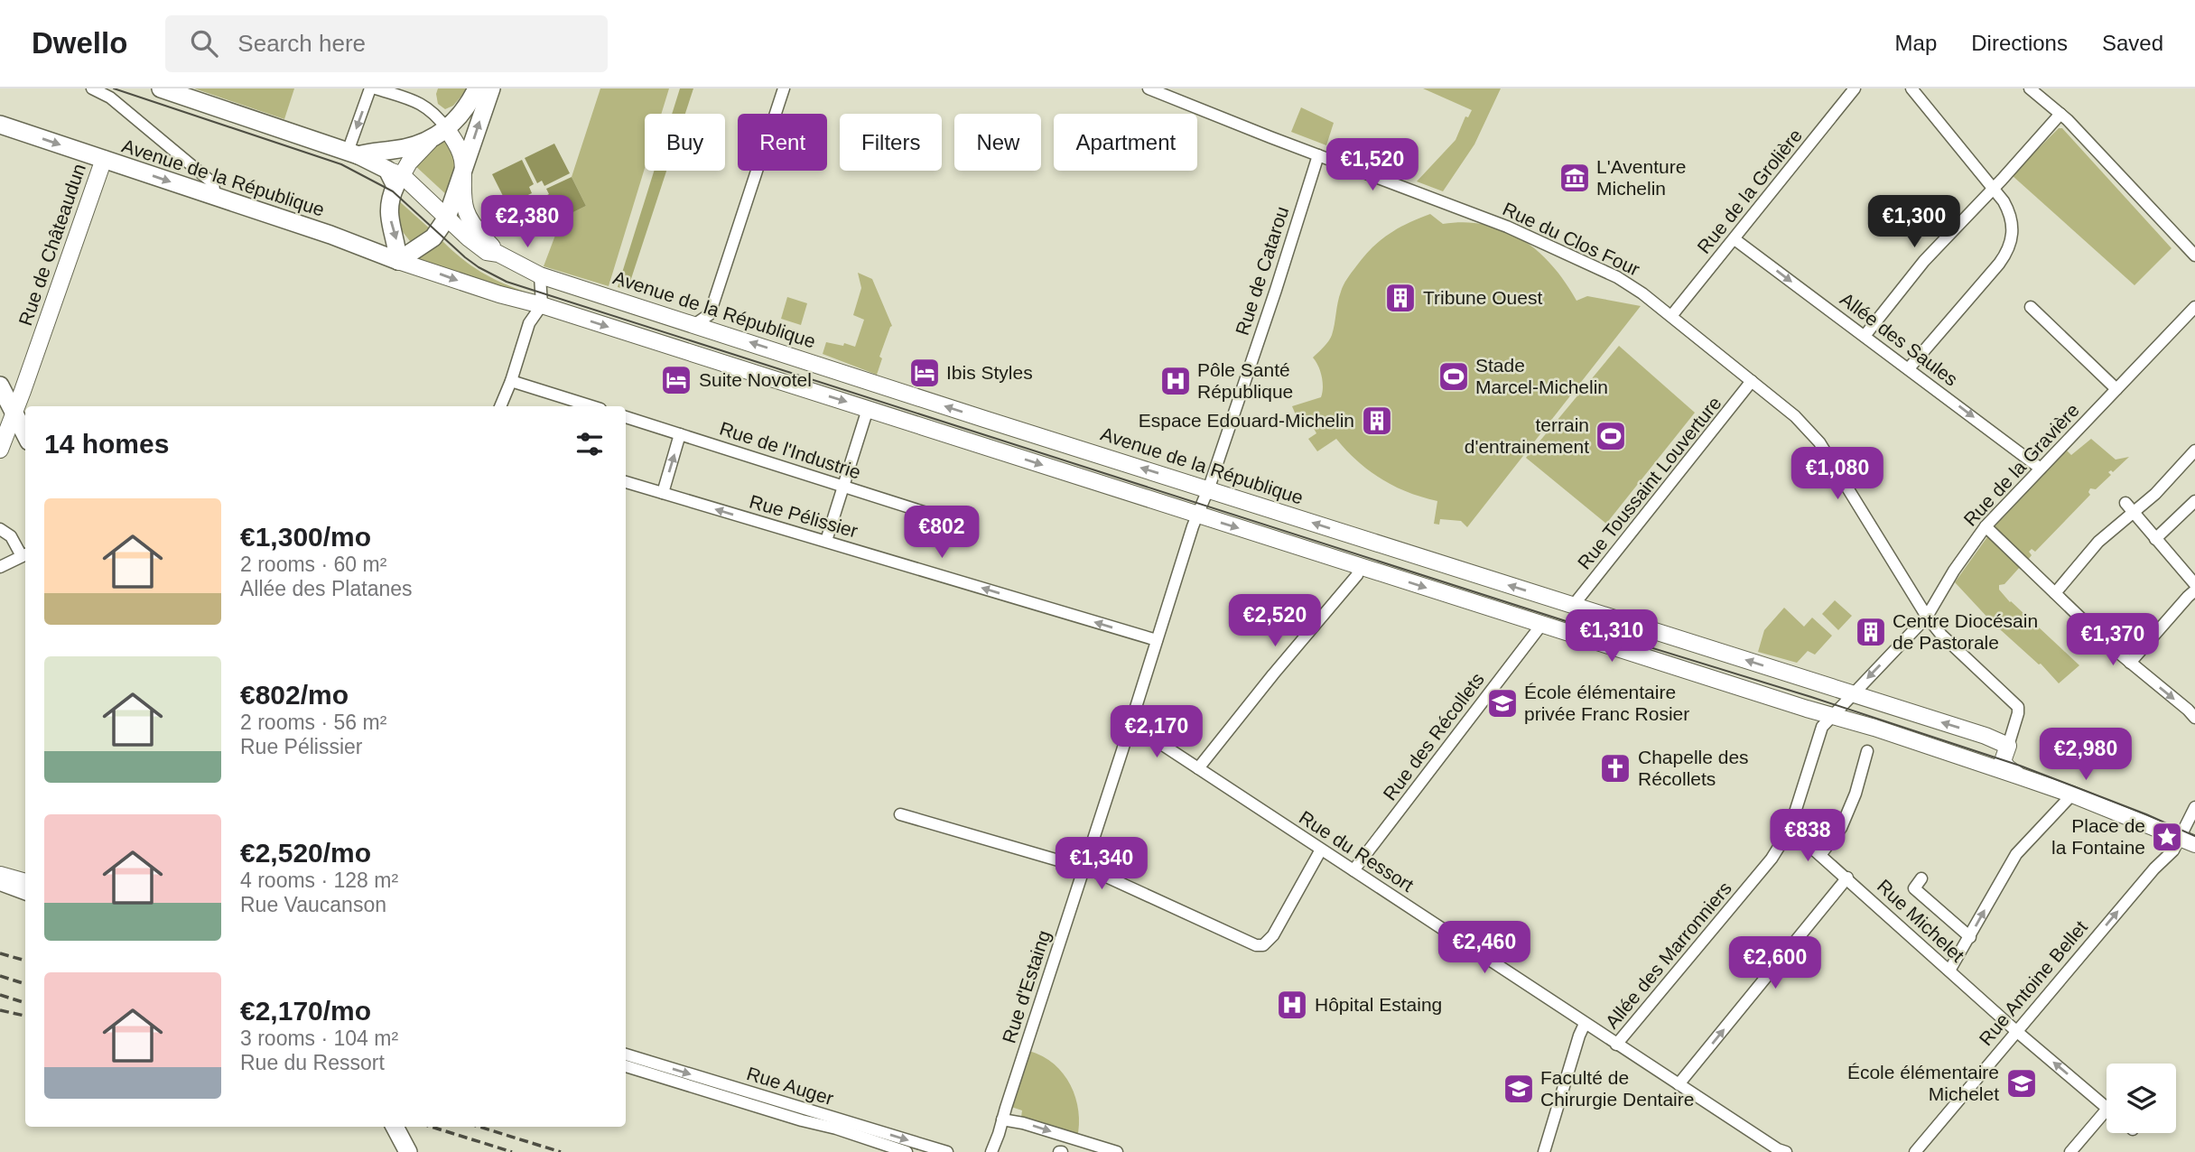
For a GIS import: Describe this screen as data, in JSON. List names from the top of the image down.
{
  "streets": {
    "main road": ["Avenue de la République", "Rue de Châteaudun"],
    "street": [
      "Rue de la Grolière",
      "Rue du Clos Four",
      "Rue de Catarou",
      "Allée des Saules",
      "Rue de l'Industrie",
      "Rue de la Gravière",
      "Rue Toussaint Louverture",
      "Rue Pélissier",
      "Rue des Récollets",
      "Rue du Ressort",
      "Rue Michelet",
      "Allée des Marronniers",
      "Rue Antoine Bellet",
      "Rue d'Estaing",
      "Rue Auger"
    ]
  },
  "crossings": [
    ["Avenue de la République", "Rue du Clos Four"],
    ["Avenue de la République", "Rue de Châteaudun"],
    ["Avenue de la République", "Rue de Catarou"],
    ["Avenue de la République", "Rue de la Gravière"],
    ["Avenue de la République", "Rue Toussaint Louverture"],
    ["Avenue de la République", "Rue des Récollets"],
    ["Avenue de la République", "Rue Antoine Bellet"],
    ["Avenue de la République", "Rue d'Estaing"],
    ["Rue de la Grolière", "Rue du Clos Four"],
    ["Rue de la Grolière", "Allée des Saules"],
    ["Rue du Clos Four", "Rue de Catarou"],
    ["Rue du Clos Four", "Rue de la Gravière"],
    ["Rue du Clos Four", "Rue Toussaint Louverture"],
    ["Rue de Catarou", "Rue d'Estaing"],
    ["Allée des Saules", "Rue de la Gravière"],
    ["Rue Pélissier", "Rue d'Estaing"],
    ["Rue des Récollets", "Rue du Ressort"],
    ["Rue du Ressort", "Allée des Marronniers"],
    ["Rue du Ressort", "Rue d'Estaing"],
    ["Rue Michelet", "Allée des Marronniers"],
    ["Rue Michelet", "Rue Antoine Bellet"]
  ],
  "one_way": ["Allée des Saules", "Rue Pélissier", "Rue Antoine Bellet"],
  "places": {
    "museum": ["L'Aventure Michelin"],
    "building": ["Tribune Ouest", "Espace Edouard-Michelin", "Centre Diocésain de Pastorale"],
    "hotel": ["Ibis Styles", "Suite Novotel"],
    "sports": ["Stade Marcel-Michelin", "terrain d'entrainement"],
    "hospital": ["Pôle Santé République", "Hôpital Estaing"],
    "school or university": ["École élémentaire privée Franc Rosier", "École élémentaire Michelet", "Faculté de Chirurgie Dentaire"],
    "church": ["Chapelle des Récollets"],
    "place": ["Place de la Fontaine"]
  },
  "page": {
    "header": "Dwello",
    "search": "Search here",
    "nav": ["Map", "Directions", "Saved"],
    "chip": [
      "Buy",
      "Rent",
      "Filters",
      "New",
      "Apartment"
    ],
    "price": [
      "€1,520",
      "€2,380",
      "€1,300",
      "€1,080",
      "€802",
      "€2,520",
      "€1,310",
      "€1,370",
      "€2,170",
      "€2,980",
      "€838",
      "€1,340",
      "€2,460",
      "€2,600"
    ],
    "heading": "14 homes",
    "list": [
      {
        "name": "€1,300/mo",
        "note": "2 rooms · 60 m² · Allée des Platanes"
      },
      {
        "name": "€802/mo",
        "note": "2 rooms · 56 m² · Rue Pélissier"
      },
      {
        "name": "€2,520/mo",
        "note": "4 rooms · 128 m² · Rue Vaucanson"
      },
      {
        "name": "€2,170/mo",
        "note": "3 rooms · 104 m² · Rue du Ressort"
      }
    ]
  }
}
